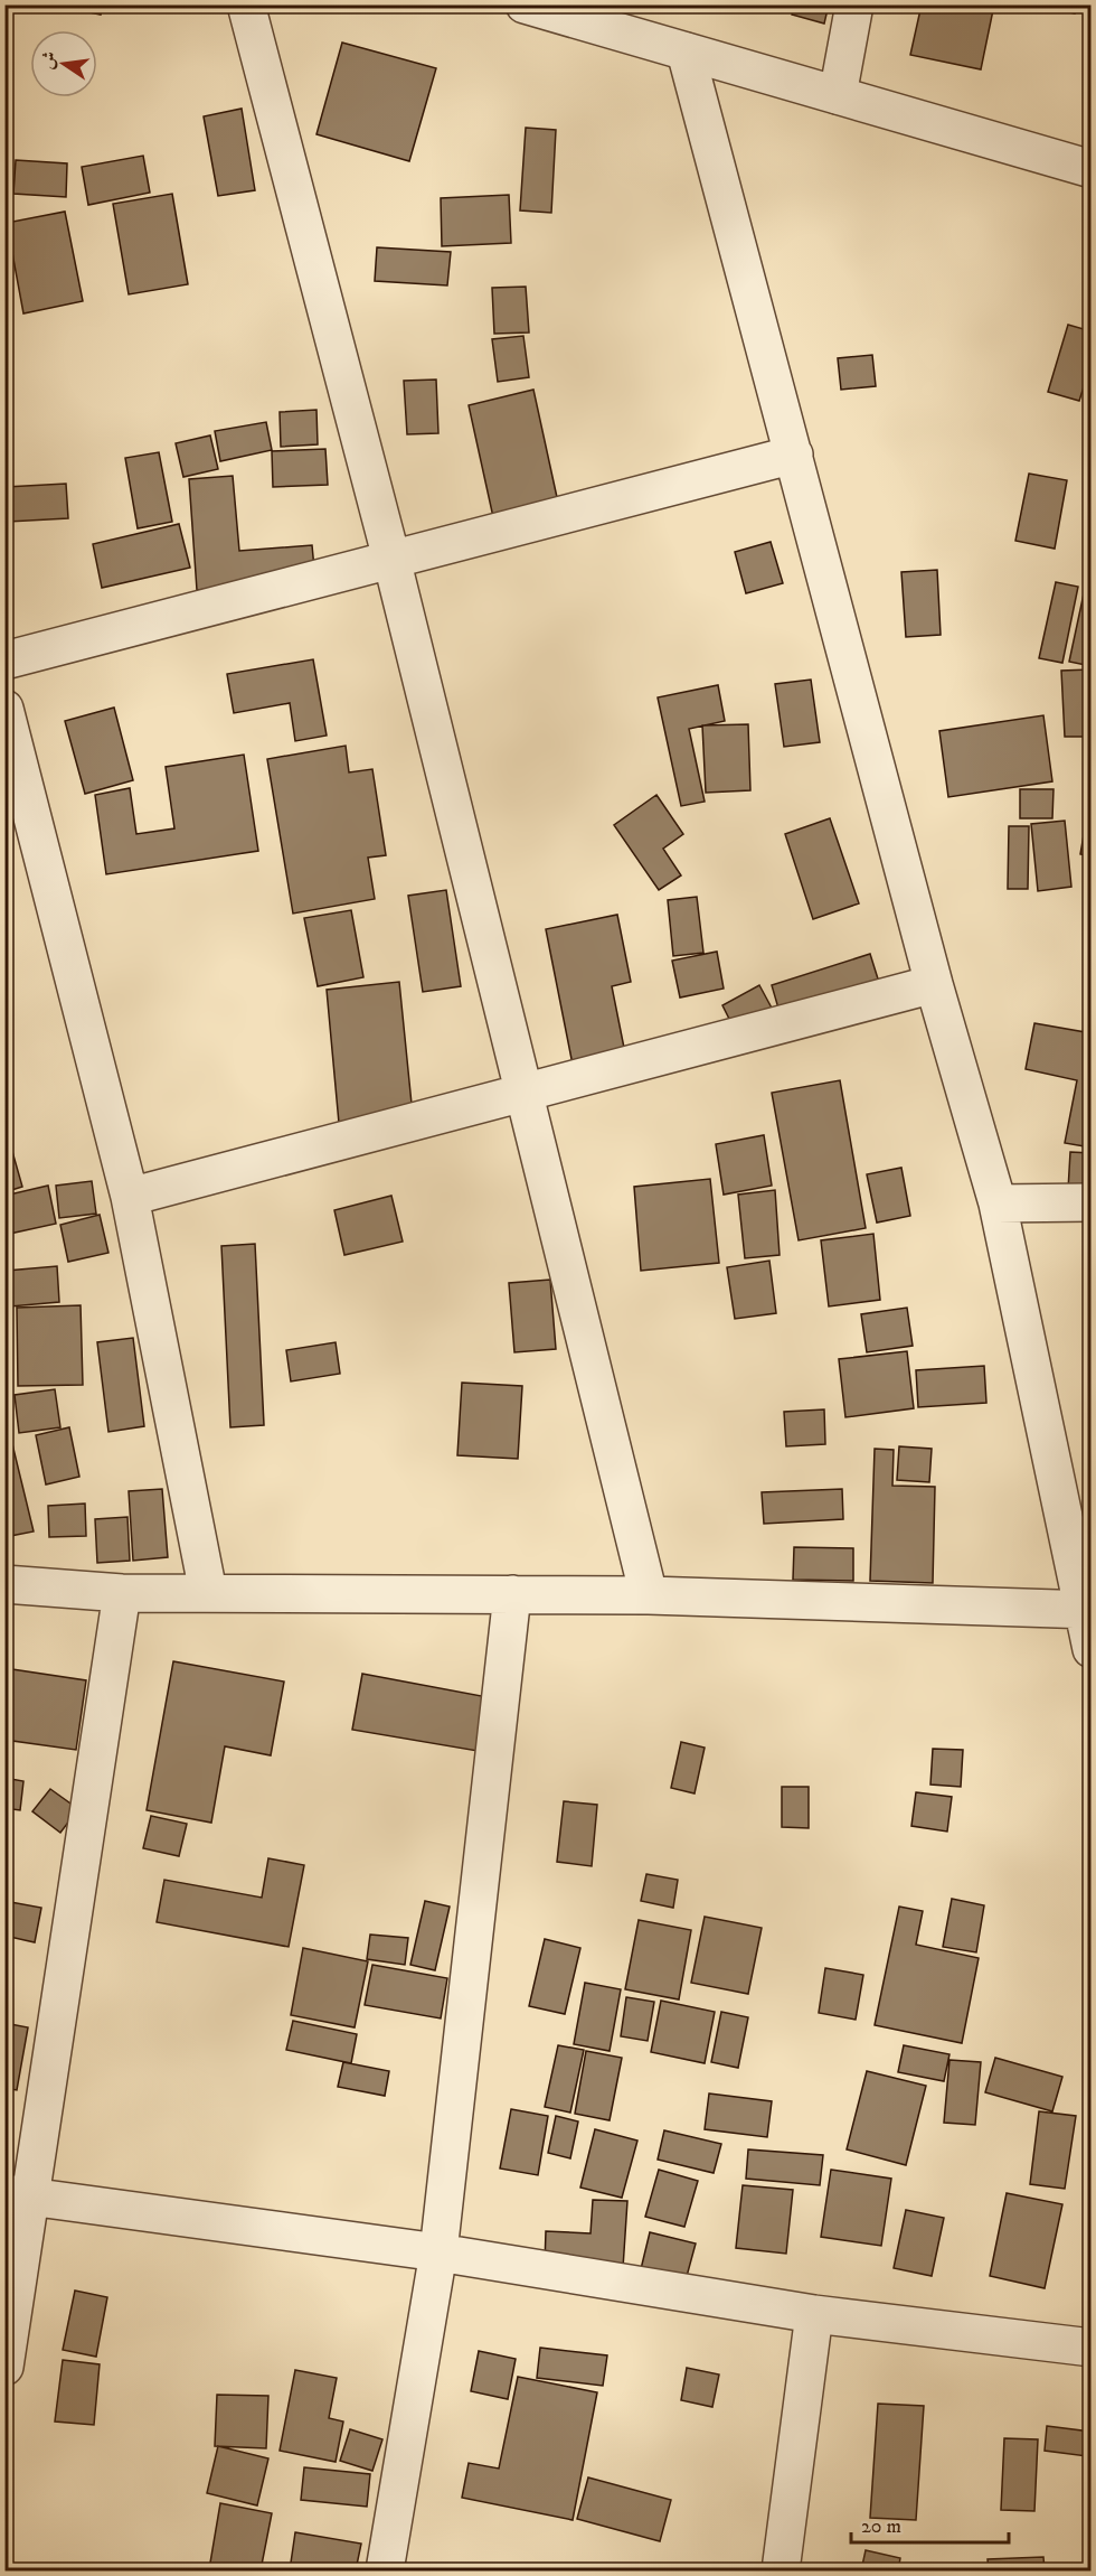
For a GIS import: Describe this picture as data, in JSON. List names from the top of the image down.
{
  "scale_bar": "20 m",
  "north": "left"
}
